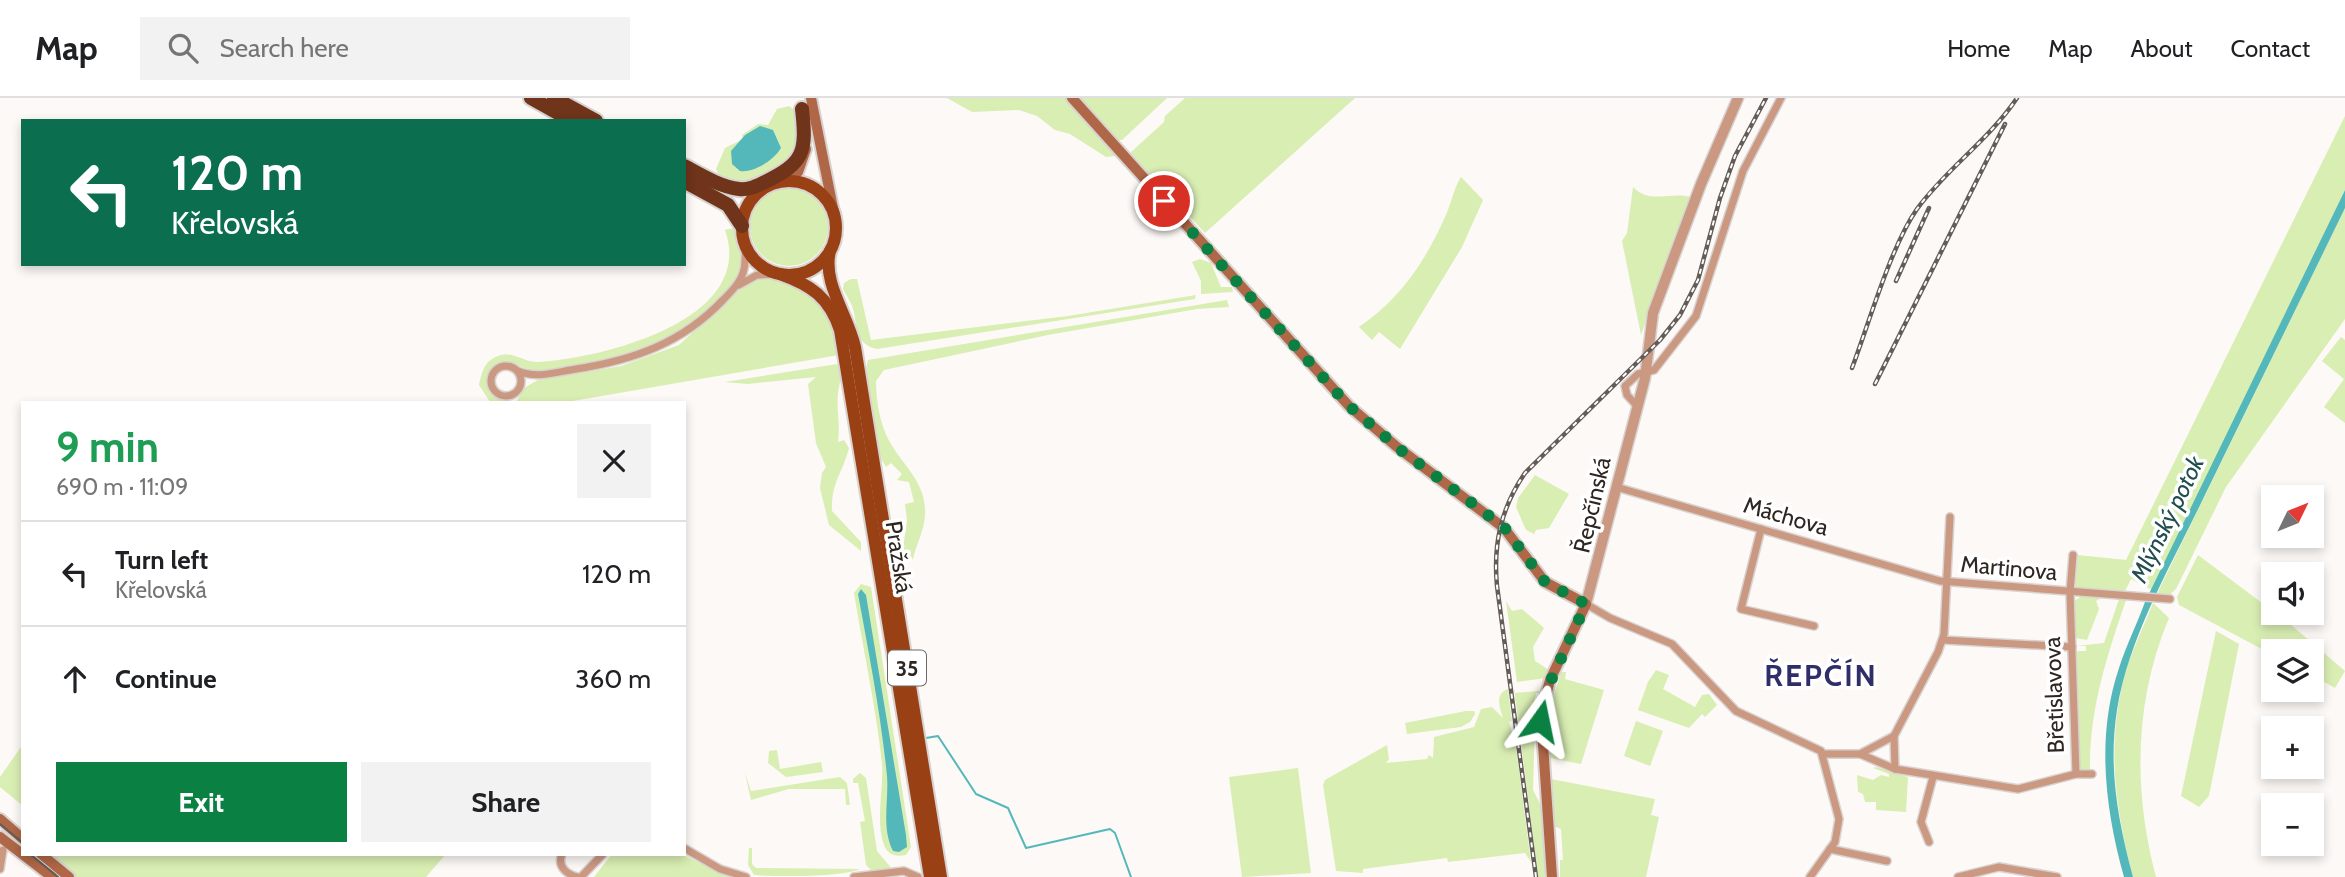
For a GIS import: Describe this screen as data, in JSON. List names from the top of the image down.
{
  "streets": {
    "main road": ["Pražská", "35"],
    "street": [
      "Řepčínská",
      "Máchova",
      "Martinova",
      "Břetislavova"
    ]
  },
  "crossings": [
    ["Řepčínská", "Máchova"],
    ["Máchova", "Martinova"],
    ["Martinova", "Břetislavova"]
  ],
  "districts": ["ŘEPČÍN"],
  "water": ["Mlýnský potok"],
  "north": "top right",
  "page": {
    "header": "Map",
    "search": "Search here",
    "nav": [
      "Home",
      "Map",
      "About",
      "Contact"
    ],
    "turn": ["120 m", "Křelovská"],
    "heading": ["9 min", "690 m · 11:09"],
    "map_buttons": ["+", "−"],
    "list": [
      {
        "name": "Turn left",
        "note": "Křelovská",
        "value": "120 m"
      },
      {
        "name": "Continue",
        "value": "360 m"
      }
    ],
    "buttons": ["Exit", "Share"]
  }
}
